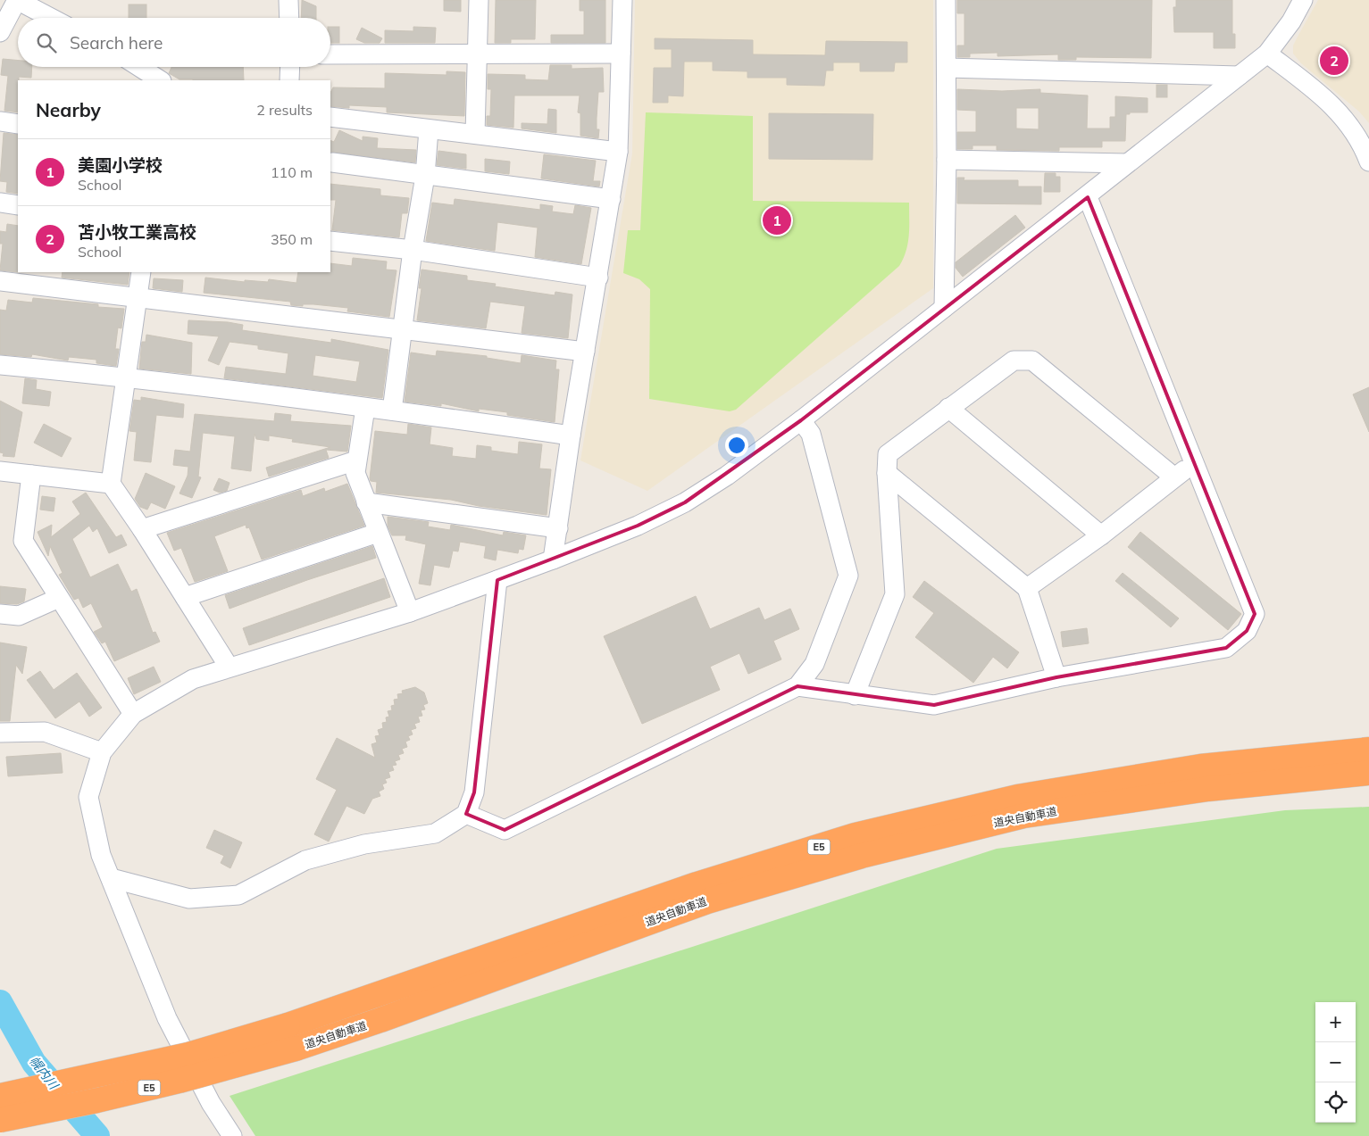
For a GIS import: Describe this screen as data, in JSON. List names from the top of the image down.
{
  "streets": {
    "highway": ["道央自動車道", "E5"]
  },
  "water": ["幌内川"],
  "page": {
    "search": "Search here",
    "pins": ["2", "1"],
    "heading": ["Nearby", "2 results"],
    "list": [
      {
        "mark": "1",
        "name": "美園小学校",
        "note": "School",
        "value": "110 m"
      },
      {
        "mark": "2",
        "name": "苫小牧工業高校",
        "note": "School",
        "value": "350 m"
      }
    ],
    "map_buttons": ["+", "−"]
  }
}
